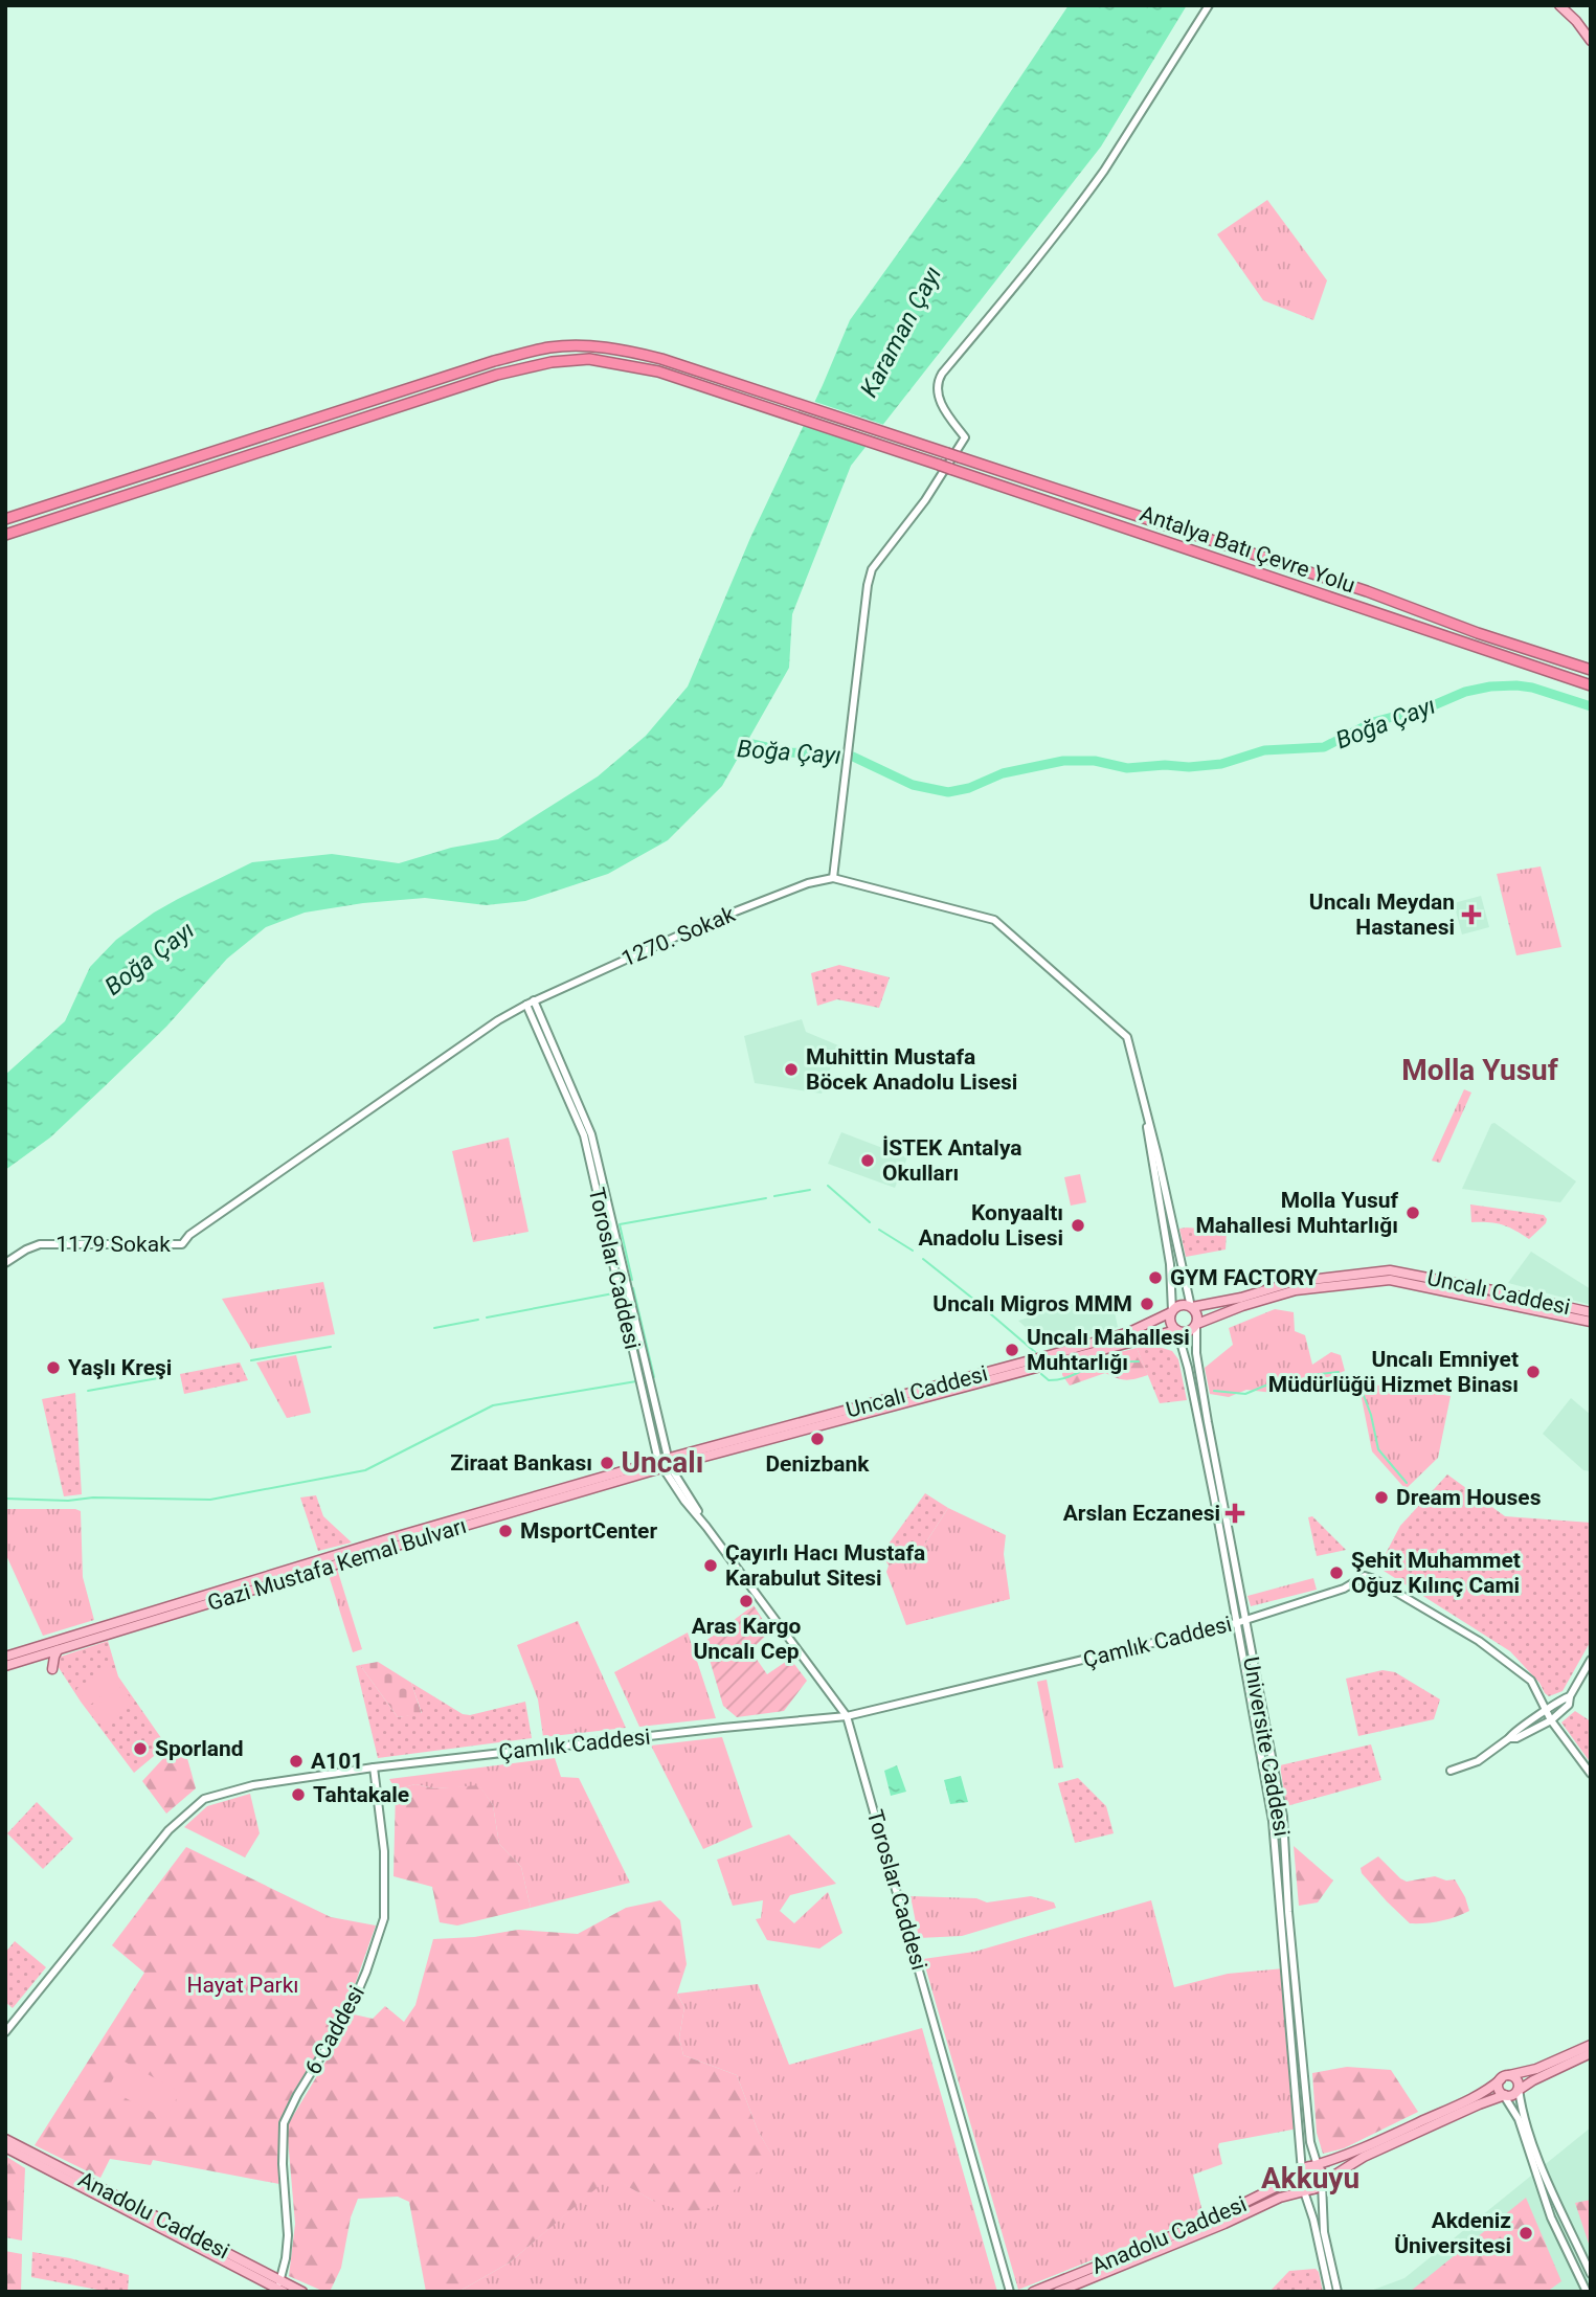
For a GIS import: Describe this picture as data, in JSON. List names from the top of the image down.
{
  "streets": {
    "highway": ["Antalya Batı Çevre Yolu"],
    "main road": ["Uncalı Caddesi", "Gazi Mustafa Kemal Bulvarı", "Anadolu Caddesi"],
    "street": [
      "1270. Sokak",
      "1179 Sokak",
      "Toroslar Caddesi",
      "Çamlık Caddesi",
      "Universite Caddesi",
      "6 Caddesi"
    ]
  },
  "crossings": [
    ["1270. Sokak", "1179 Sokak"],
    ["1270. Sokak", "Toroslar Caddesi"],
    ["1270. Sokak", "Uncalı Caddesi"],
    ["1270. Sokak", "Universite Caddesi"],
    ["Toroslar Caddesi", "Uncalı Caddesi"],
    ["Toroslar Caddesi", "Gazi Mustafa Kemal Bulvarı"],
    ["Toroslar Caddesi", "Çamlık Caddesi"],
    ["Uncalı Caddesi", "Gazi Mustafa Kemal Bulvarı"],
    ["Uncalı Caddesi", "Universite Caddesi"],
    ["Çamlık Caddesi", "Universite Caddesi"],
    ["Çamlık Caddesi", "6 Caddesi"],
    ["Universite Caddesi", "Anadolu Caddesi"],
    ["6 Caddesi", "Anadolu Caddesi"]
  ],
  "districts": ["Molla Yusuf", "Uncalı", "Akkuyu"],
  "water": ["Karaman Çayı", "Boğa Çayı"],
  "parks": ["Hayat Parkı"],
  "places": {
    "health": ["Uncalı Meydan Hastanesi", "Arslan Eczanesi"],
    "other": [
      "Muhittin Mustafa Böcek Anadolu Lisesi",
      "İSTEK Antalya Okulları",
      "Molla Yusuf Mahallesi Muhtarlığı",
      "Konyaaltı Anadolu Lisesi",
      "GYM FACTORY",
      "Uncalı Migros MMM",
      "Uncalı Mahallesi Muhtarlığı",
      "Yaşlı Kreşi",
      "Uncalı Emniyet Müdürlüğü Hizmet Binası",
      "Denizbank",
      "Ziraat Bankası",
      "Dream Houses",
      "MsportCenter",
      "Çayırlı Hacı Mustafa Karabulut Sitesi",
      "Şehit Muhammet Oğuz Kılınç Cami",
      "Aras Kargo Uncalı Cep",
      "Sporland",
      "A101",
      "Tahtakale",
      "Akdeniz Üniversitesi"
    ]
  }
}
